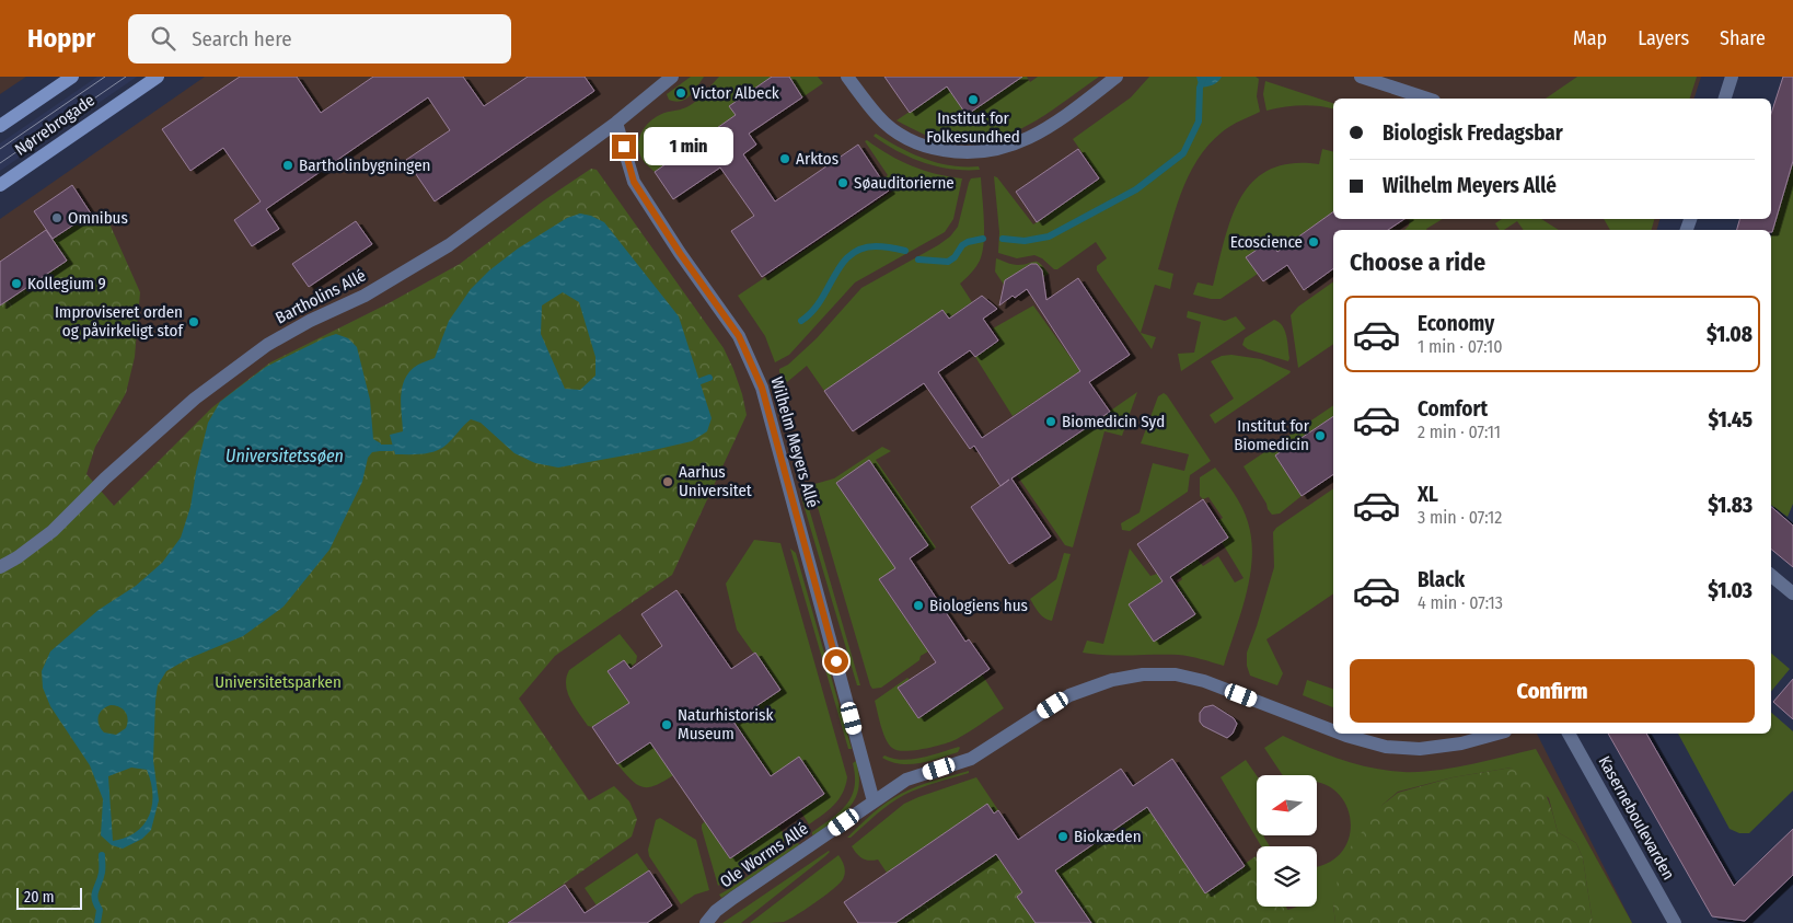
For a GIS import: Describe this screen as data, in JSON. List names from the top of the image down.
{
  "streets": {
    "main road": ["Nørrebrogade"],
    "street": [
      "Bartholins Allé",
      "Wilhelm Meyers Allé",
      "Kaserneboulevarden",
      "Ole Worms Allé"
    ]
  },
  "crossings": [
    ["Bartholins Allé", "Wilhelm Meyers Allé"],
    ["Wilhelm Meyers Allé", "Ole Worms Allé"]
  ],
  "water": ["Universitetssøen"],
  "parks": ["Universitetsparken"],
  "places": [
    "Victor Albeck",
    "Institut for Folkesundhed",
    "Arktos",
    "Bartholinbygningen",
    "Søauditorierne",
    "Omnibus",
    "Ecoscience",
    "Kollegium 9",
    "Improviseret orden og påvirkeligt stof",
    "Biomedicin Syd",
    "Institut for Biomedicin",
    "Aarhus Universitet",
    "Biologiens hus",
    "Naturhistorisk Museum",
    "Biokæden"
  ],
  "scale_bar": "20 m",
  "north": "left",
  "page": {
    "header": "Hoppr",
    "search": "Search here",
    "nav": ["Map", "Layers", "Share"],
    "banner": ["Biologisk Fredagsbar", "Wilhelm Meyers Allé"],
    "bubble": "1 min",
    "heading": "Choose a ride",
    "list": [
      {
        "name": "Economy",
        "note": "1 min · 07:10",
        "value": "$1.08"
      },
      {
        "name": "Comfort",
        "note": "2 min · 07:11",
        "value": "$1.45"
      },
      {
        "name": "XL",
        "note": "3 min · 07:12",
        "value": "$1.83"
      },
      {
        "name": "Black",
        "note": "4 min · 07:13",
        "value": "$1.03"
      }
    ],
    "buttons": "Confirm",
    "scale": "20 m"
  }
}
